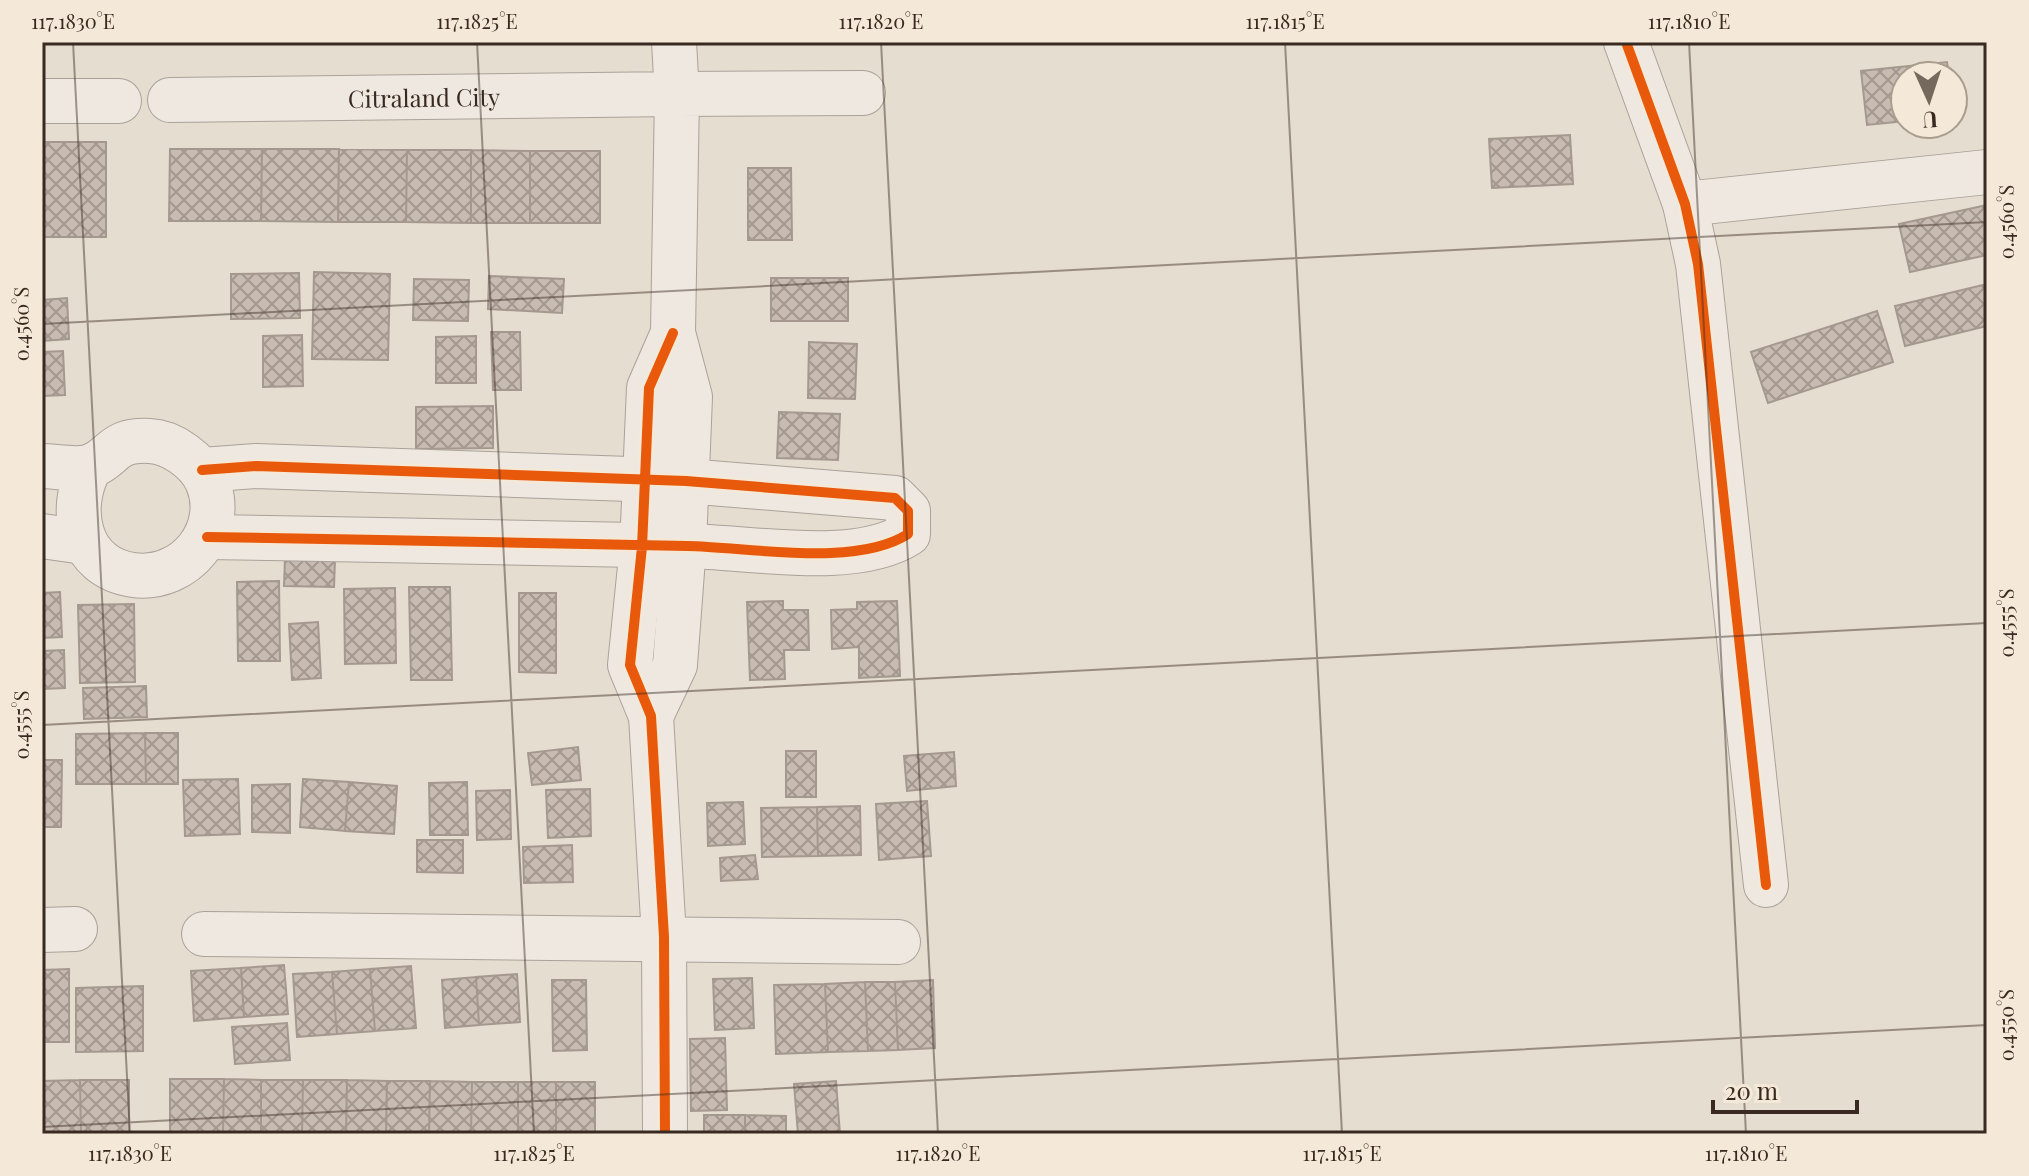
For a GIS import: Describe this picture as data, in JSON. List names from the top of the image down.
{
  "streets": {
    "street": ["Citraland City"]
  },
  "scale_bar": "20 m",
  "north": "bottom",
  "coordinates": [
    "117.1830°E",
    "117.1825°E",
    "117.1820°E",
    "117.1815°E",
    "117.1810°E",
    "0.4560°S",
    "0.4555°S",
    "0.4550°S"
  ]
}
